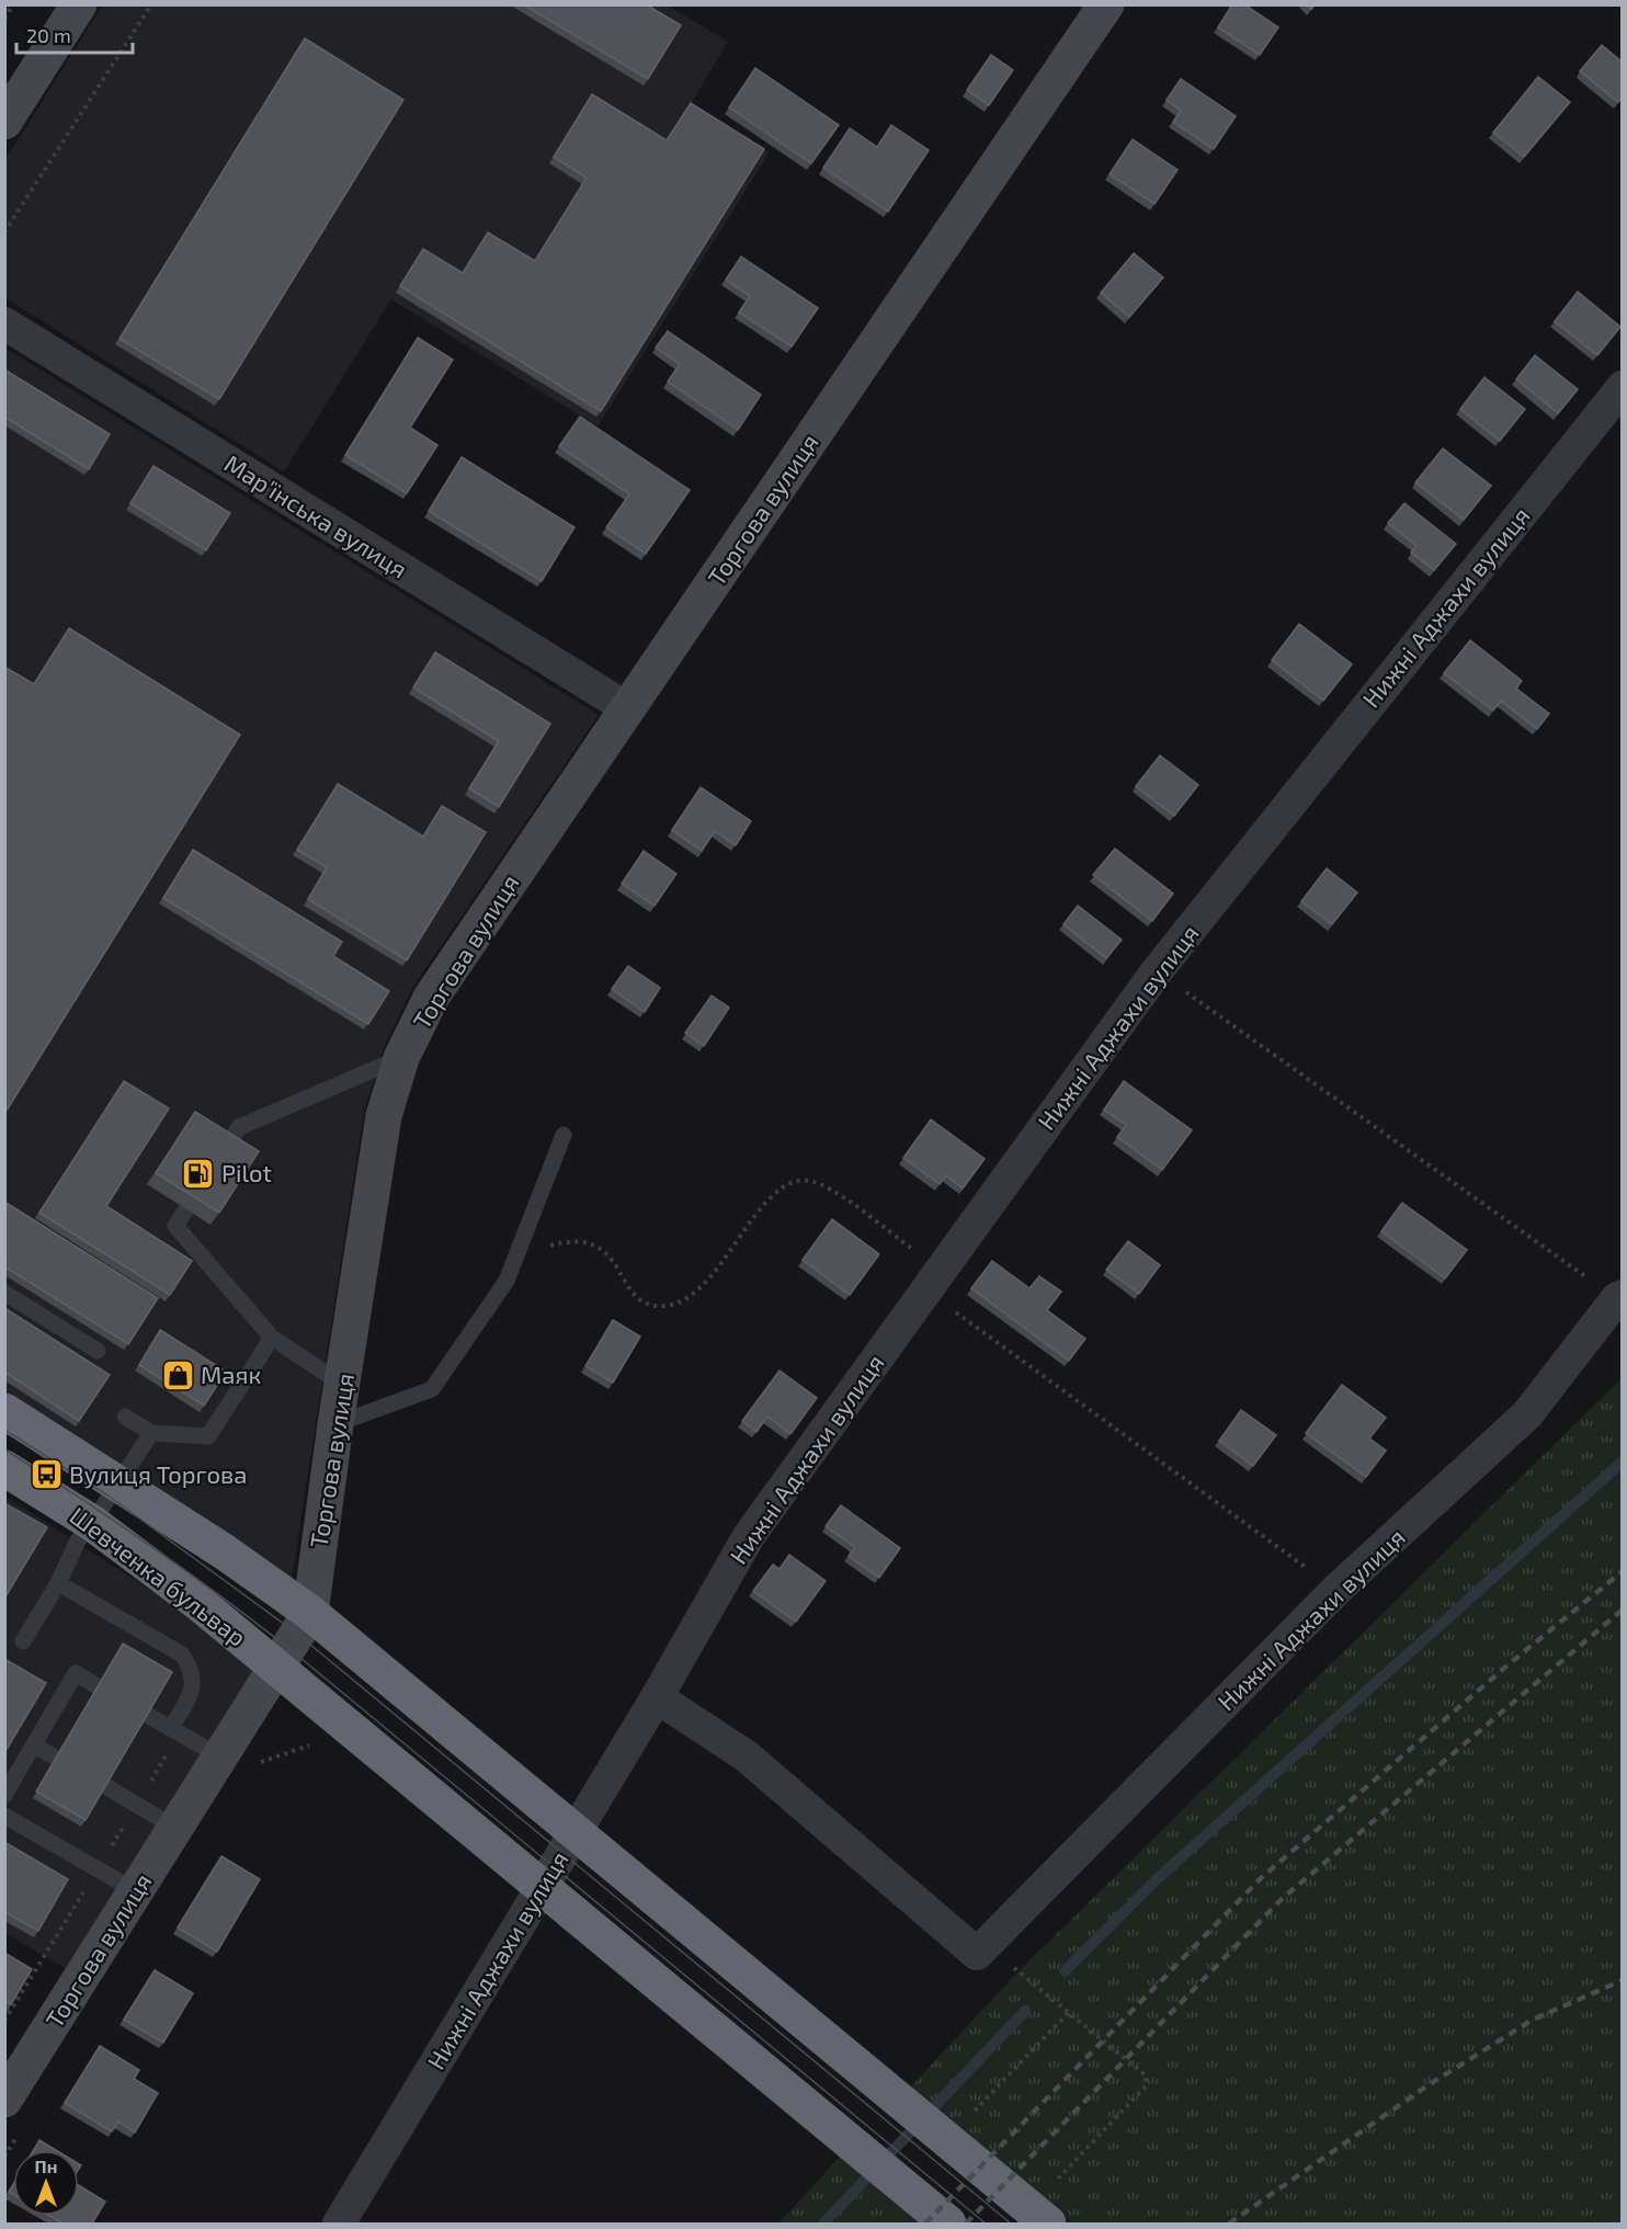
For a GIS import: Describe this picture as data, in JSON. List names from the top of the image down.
{
  "streets": {
    "highway": ["Шевченка бульвар"],
    "street": ["Торгова вулиця", "Мар'їнська вулиця", "Нижні Аджахи вулиця"]
  },
  "crossings": [
    ["Торгова вулиця", "Мар'їнська вулиця"],
    ["Торгова вулиця", "Шевченка бульвар"]
  ],
  "places": {
    "fuel station": ["Pilot"],
    "shop": ["Маяк"],
    "bus stop": ["Вулиця Торгова"]
  },
  "scale_bar": "20 m",
  "north": "top"
}
